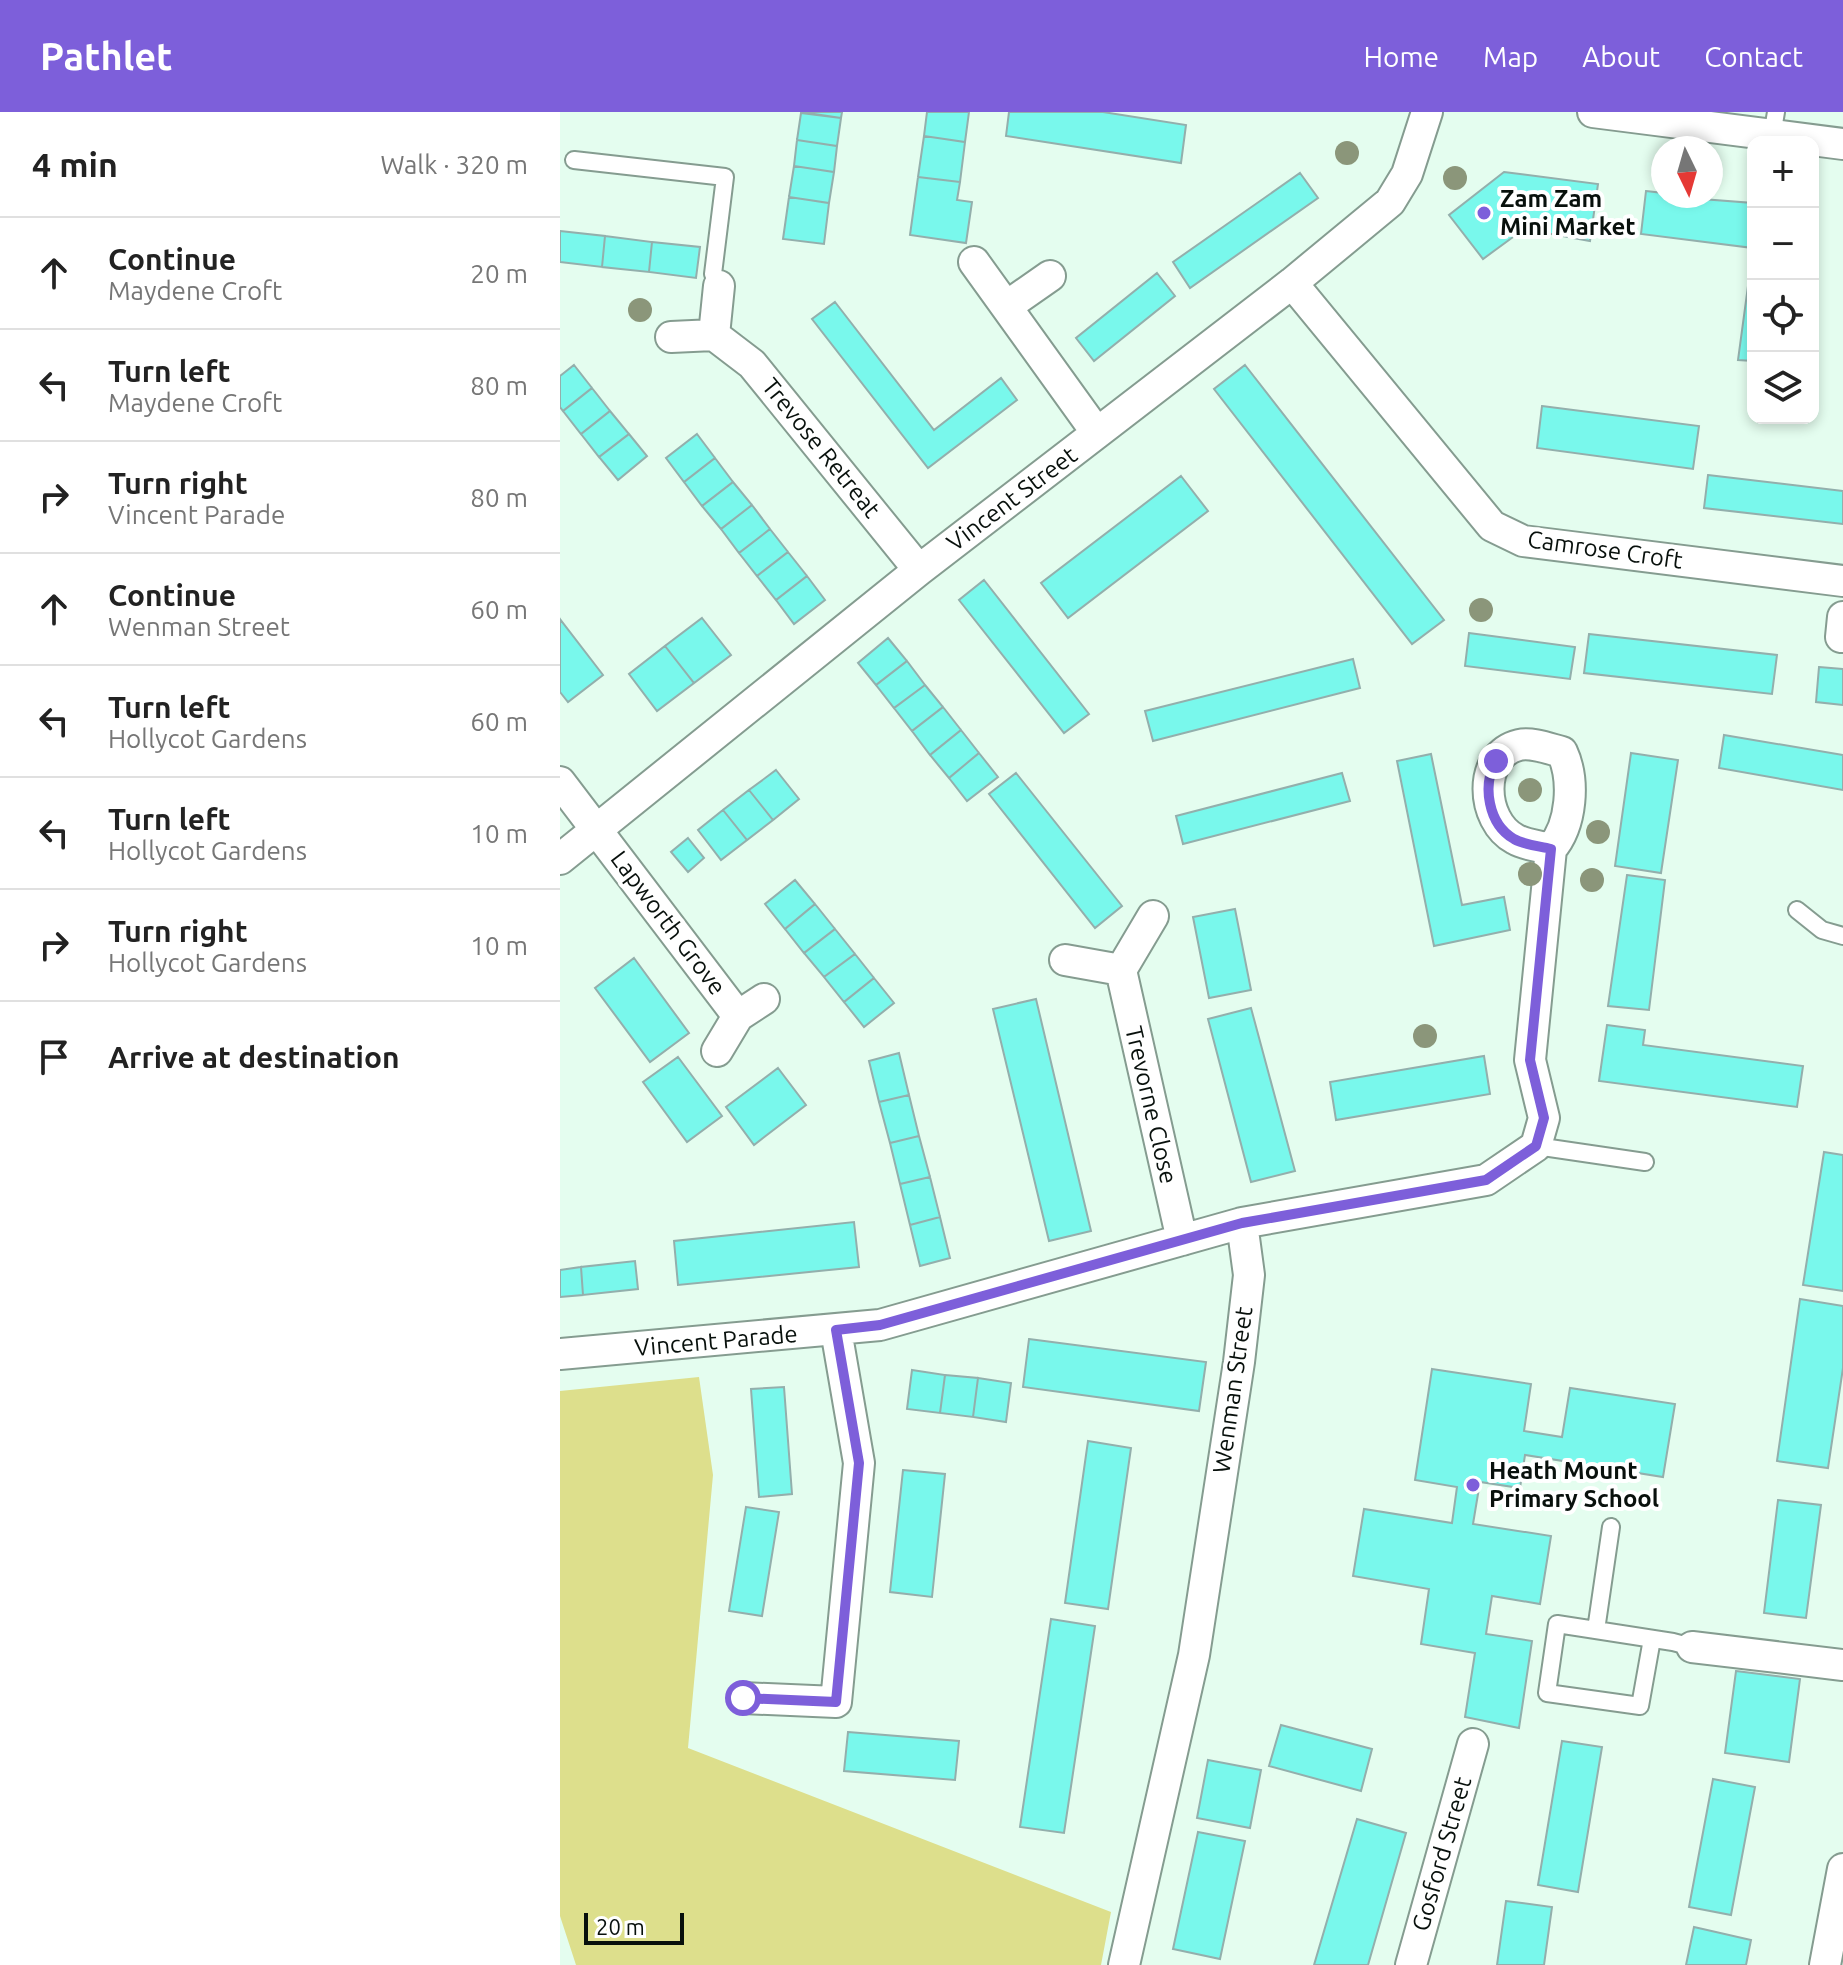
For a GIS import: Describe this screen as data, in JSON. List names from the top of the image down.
{
  "streets": {
    "street": [
      "Trevose Retreat",
      "Vincent Street",
      "Camrose Croft",
      "Lapworth Grove",
      "Trevorne Close",
      "Vincent Parade",
      "Wenman Street",
      "Gosford Street"
    ]
  },
  "crossings": [
    ["Trevose Retreat", "Vincent Street"],
    ["Vincent Street", "Camrose Croft"],
    ["Vincent Street", "Lapworth Grove"],
    ["Trevorne Close", "Vincent Parade"],
    ["Vincent Parade", "Wenman Street"]
  ],
  "places": ["Zam Zam Mini Market", "Heath Mount Primary School"],
  "scale_bar": "20 m",
  "north": "bottom",
  "page": {
    "header": "Pathlet",
    "nav": [
      "Home",
      "Map",
      "About",
      "Contact"
    ],
    "heading": ["4 min", "Walk · 320 m"],
    "map_buttons": ["+", "−"],
    "list": [
      ["Continue", "Maydene Croft", "20 m"],
      ["Turn left", "Maydene Croft", "80 m"],
      ["Turn right", "Vincent Parade", "80 m"],
      ["Continue", "Wenman Street", "60 m"],
      ["Turn left", "Hollycot Gardens", "60 m"],
      ["Turn left", "Hollycot Gardens", "10 m"],
      ["Turn right", "Hollycot Gardens", "10 m"],
      "Arrive at destination"
    ],
    "scale": "20 m"
  }
}
